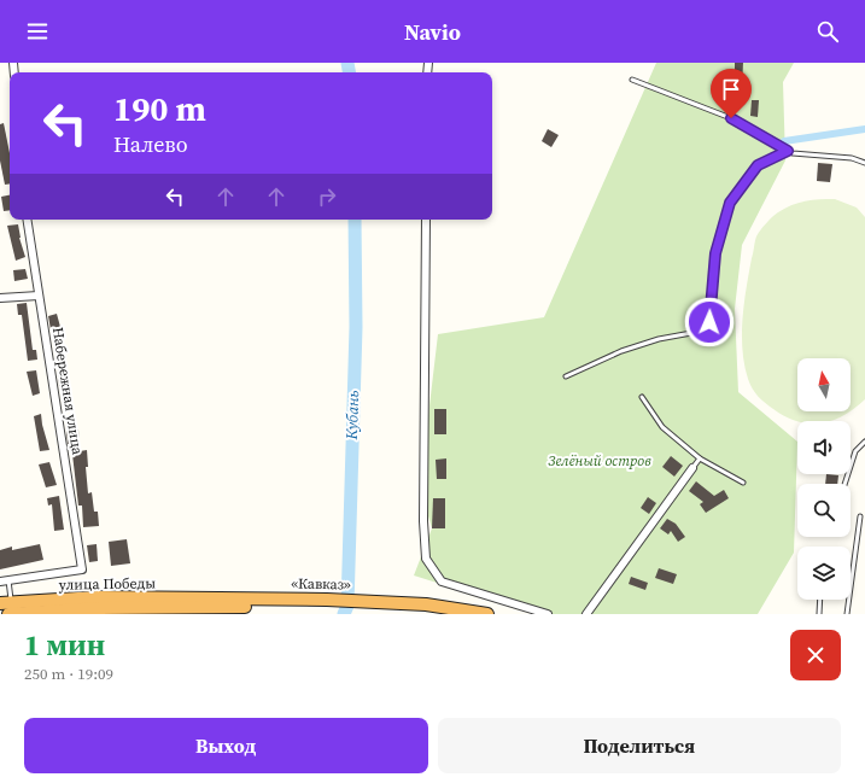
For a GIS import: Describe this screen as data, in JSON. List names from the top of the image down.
{
  "streets": {
    "highway": ["улица Победы", "«Кавказ»"],
    "street": ["Набережная улица"]
  },
  "crossings": [
    ["улица Победы", "«Кавказ»"]
  ],
  "water": ["Кубань"],
  "parks": ["Зелёный остров"],
  "north": "top",
  "page": {
    "header": "Navio",
    "turn": ["190 m", "Налево"],
    "heading": ["1 мин", "250 m · 19:09"],
    "buttons": ["Выход", "Поделиться"]
  }
}
